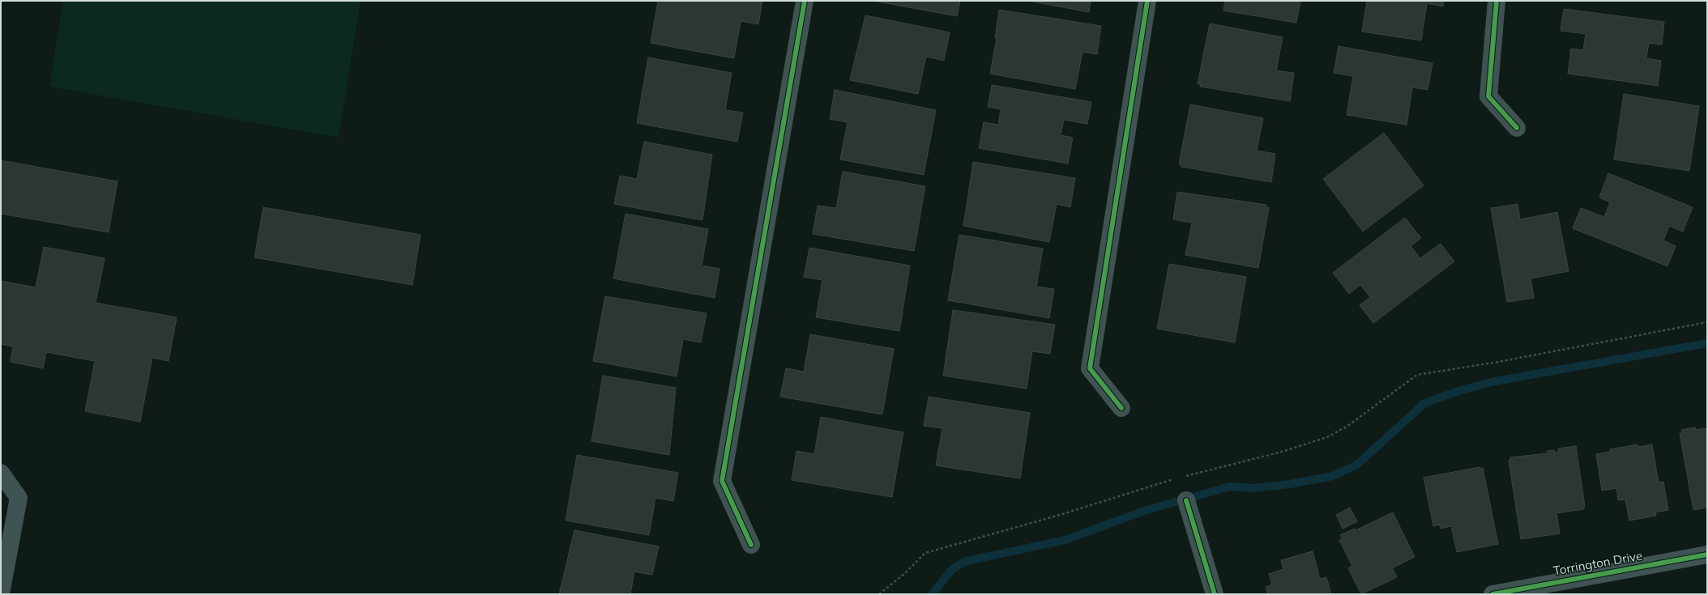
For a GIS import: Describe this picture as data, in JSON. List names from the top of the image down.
{
  "streets": {
    "street": ["Torrington Drive"]
  }
}
